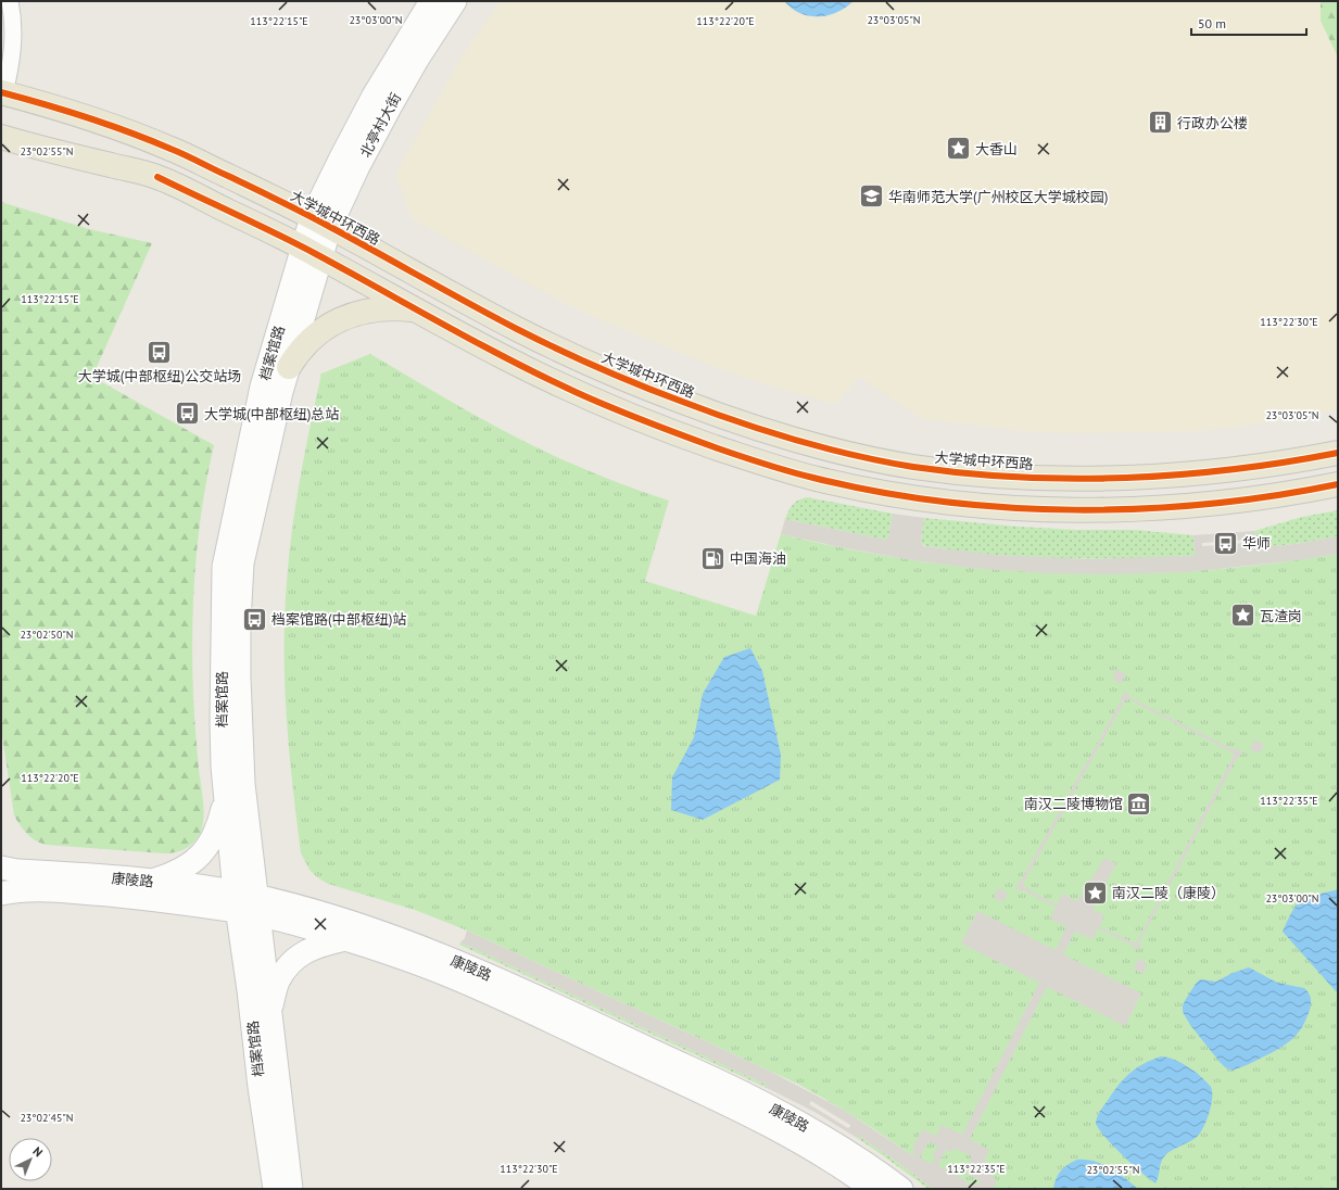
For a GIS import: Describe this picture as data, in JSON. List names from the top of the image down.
{
  "streets": {
    "main road": [
      "北亭村大街",
      "大学城中环西路",
      "档案馆路",
      "康陵路"
    ]
  },
  "crossings": [
    ["北亭村大街", "大学城中环西路"],
    ["北亭村大街", "档案馆路"],
    ["档案馆路", "康陵路"]
  ],
  "places": {
    "building": ["行政办公楼"],
    "place": ["大香山", "瓦渣岗", "南汉二陵（康陵）"],
    "school or university": ["华南师范大学(广州校区大学城校园)"],
    "bus stop": [
      "大学城(中部枢纽)公交站场",
      "大学城(中部枢纽)总站",
      "华师",
      "档案馆路(中部枢纽)站"
    ],
    "fuel station": ["中国海油"],
    "museum": ["南汉二陵博物馆"]
  },
  "scale_bar": "50 m",
  "north": "top right",
  "coordinates": [
    "23°03'00\"N",
    "23°03'05\"N",
    "113°22'15\"E",
    "113°22'20\"E",
    "23°02'55\"N",
    "113°22'30\"E",
    "23°02'50\"N",
    "113°22'35\"E",
    "23°02'45\"N"
  ]
}
